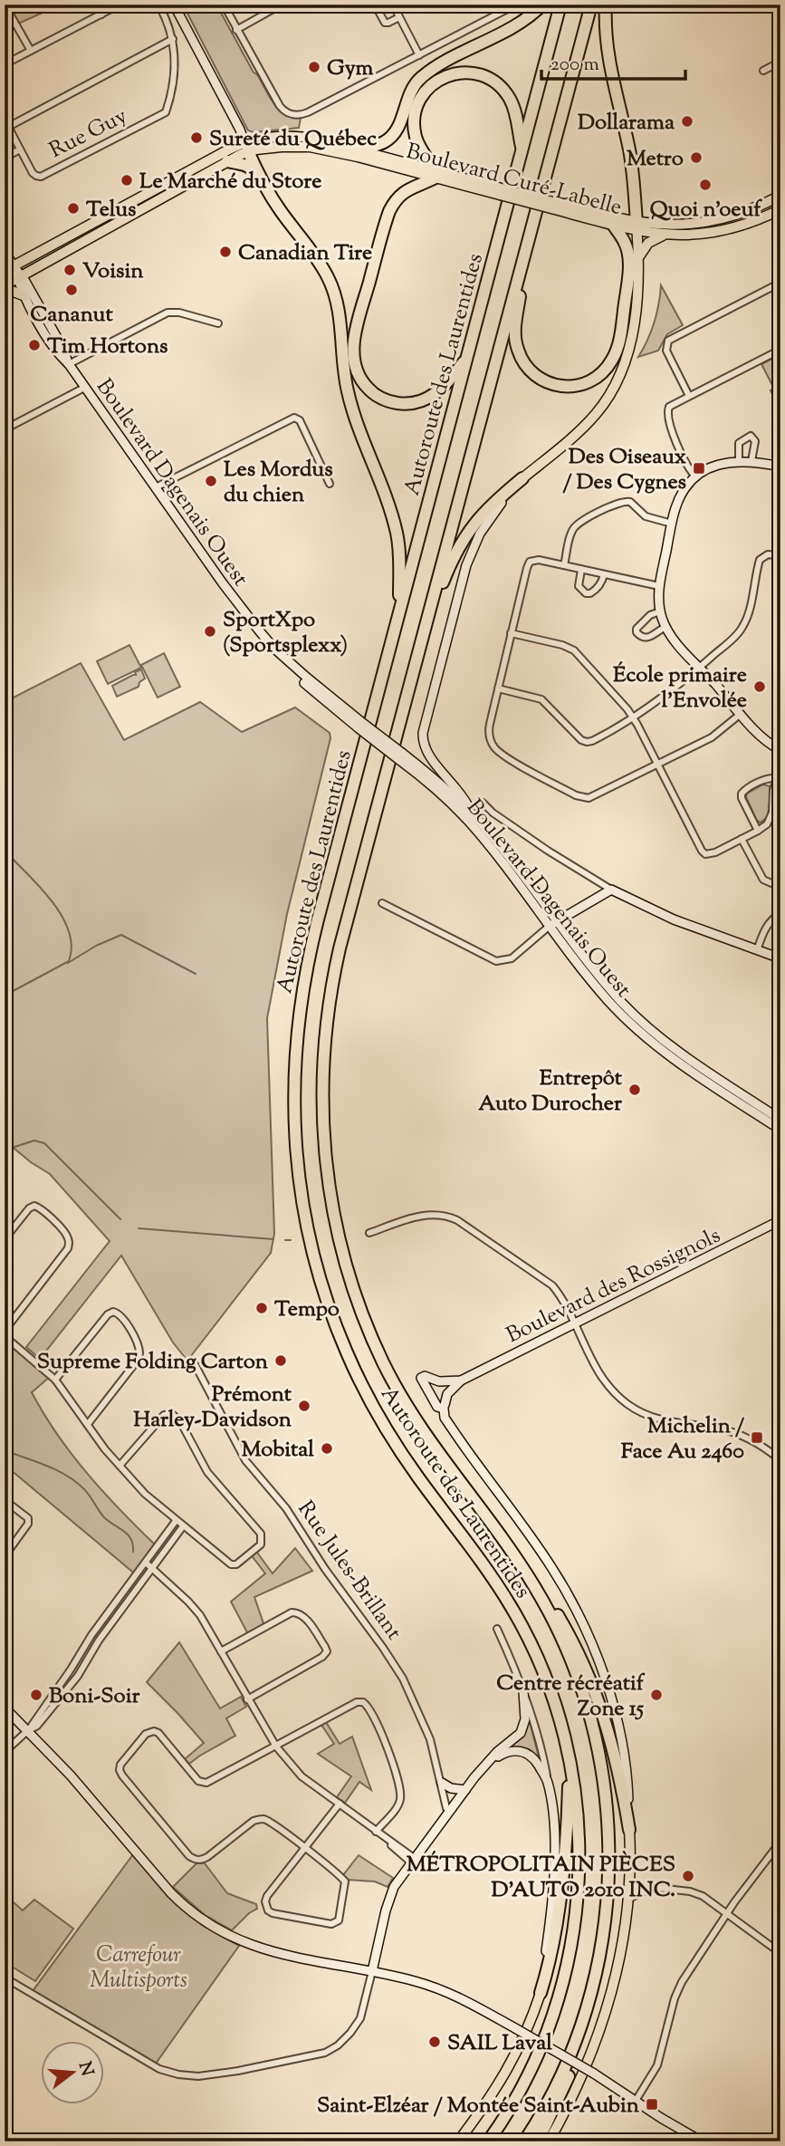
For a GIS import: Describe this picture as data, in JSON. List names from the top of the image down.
{
  "streets": {
    "highway": ["Autoroute des Laurentides"],
    "main road": ["Boulevard Curé-Labelle"],
    "street": [
      "Rue Guy",
      "Boulevard Dagenais Ouest",
      "Boulevard des Rossignols",
      "Rue Jules-Brillant"
    ]
  },
  "crossings": [
    ["Boulevard Curé-Labelle", "Boulevard Dagenais Ouest"]
  ],
  "parks": ["Carrefour Multisports"],
  "places": {
    "other": [
      "Gym",
      "Dollarama",
      "Sureté du Québec",
      "Metro",
      "Le Marché du Store",
      "Quoi n'oeuf",
      "Telus",
      "Canadian Tire",
      "Voisin",
      "Cananut",
      "Tim Hortons",
      "Les Mordus du chien",
      "SportXpo (Sportsplexx)",
      "École primaire l'Envolée",
      "Entrepôt Auto Durocher",
      "Tempo",
      "Supreme Folding Carton",
      "Prémont Harley-Davidson",
      "Mobital",
      "Boni-Soir",
      "Centre récréatif Zone 15",
      "MÉTROPOLITAIN PIÈCES D'AUTO 2010 INC.",
      "SAIL Laval"
    ],
    "transit": ["Des Oiseaux / Des Cygnes", "Michelin / Face Au 2460", "Saint-Elzéar / Montée Saint-Aubin"]
  },
  "scale_bar": "200 m",
  "north": "right"
}
